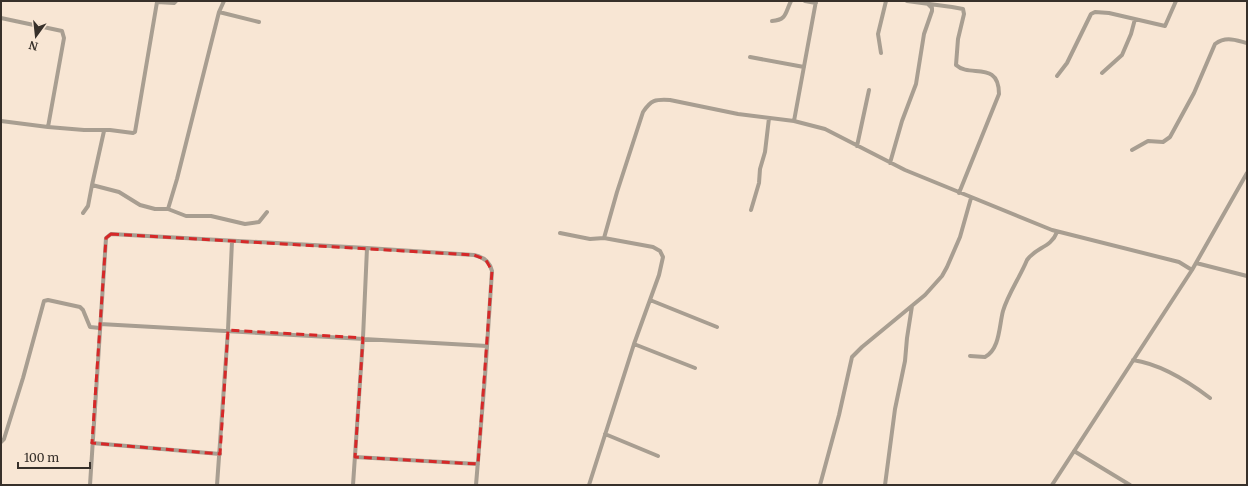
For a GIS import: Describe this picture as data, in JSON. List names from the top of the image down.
{
  "scale_bar": "100 m",
  "north": "bottom"
}
